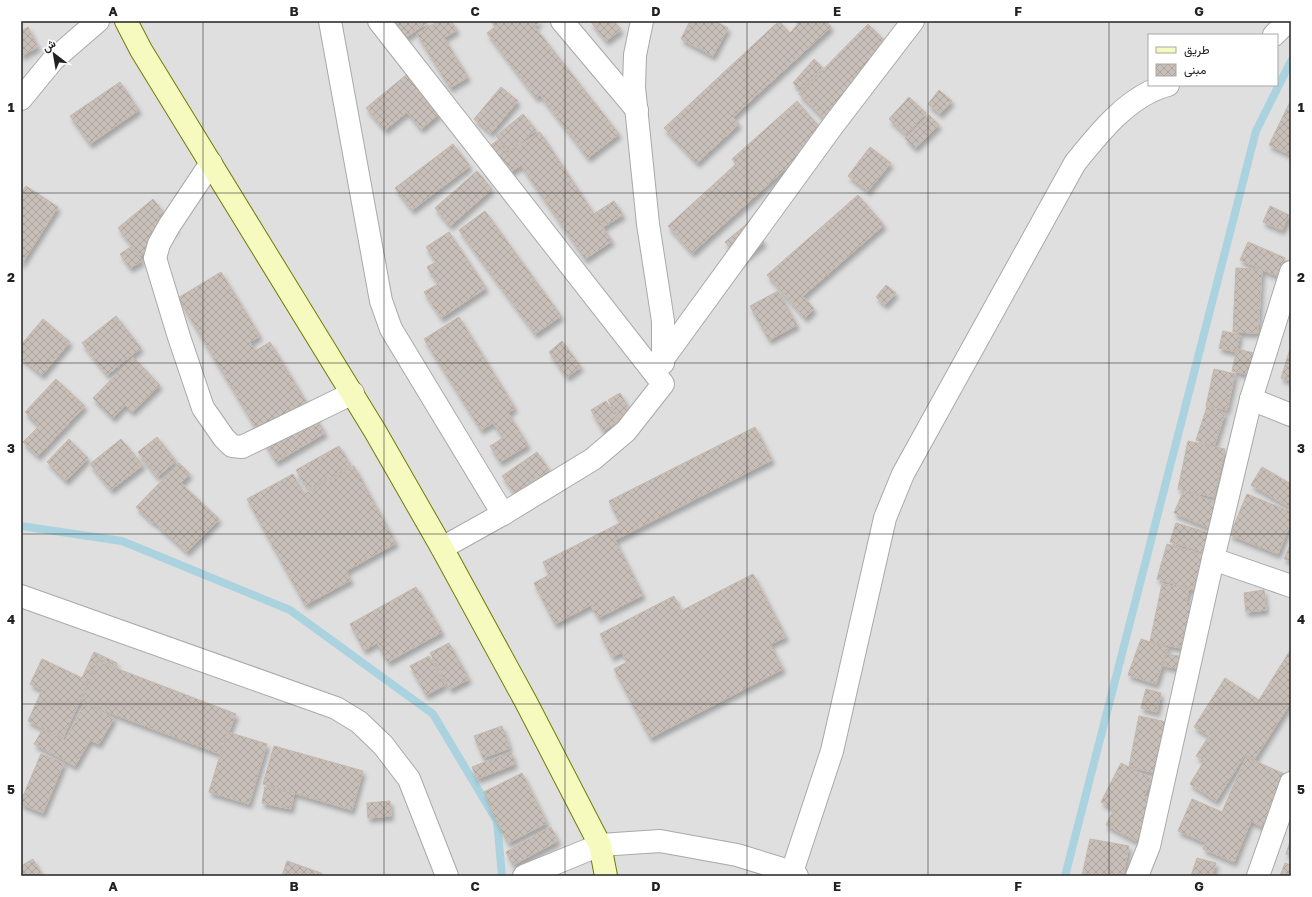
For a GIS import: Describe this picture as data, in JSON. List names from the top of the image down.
{
  "legend": ["طريق", "مبنى"],
  "north": "top left",
  "grid": {
    "columns": [
      "A",
      "B",
      "C",
      "D",
      "E",
      "F",
      "G"
    ],
    "rows": [
      "1",
      "2",
      "3",
      "4",
      "5"
    ]
  }
}
